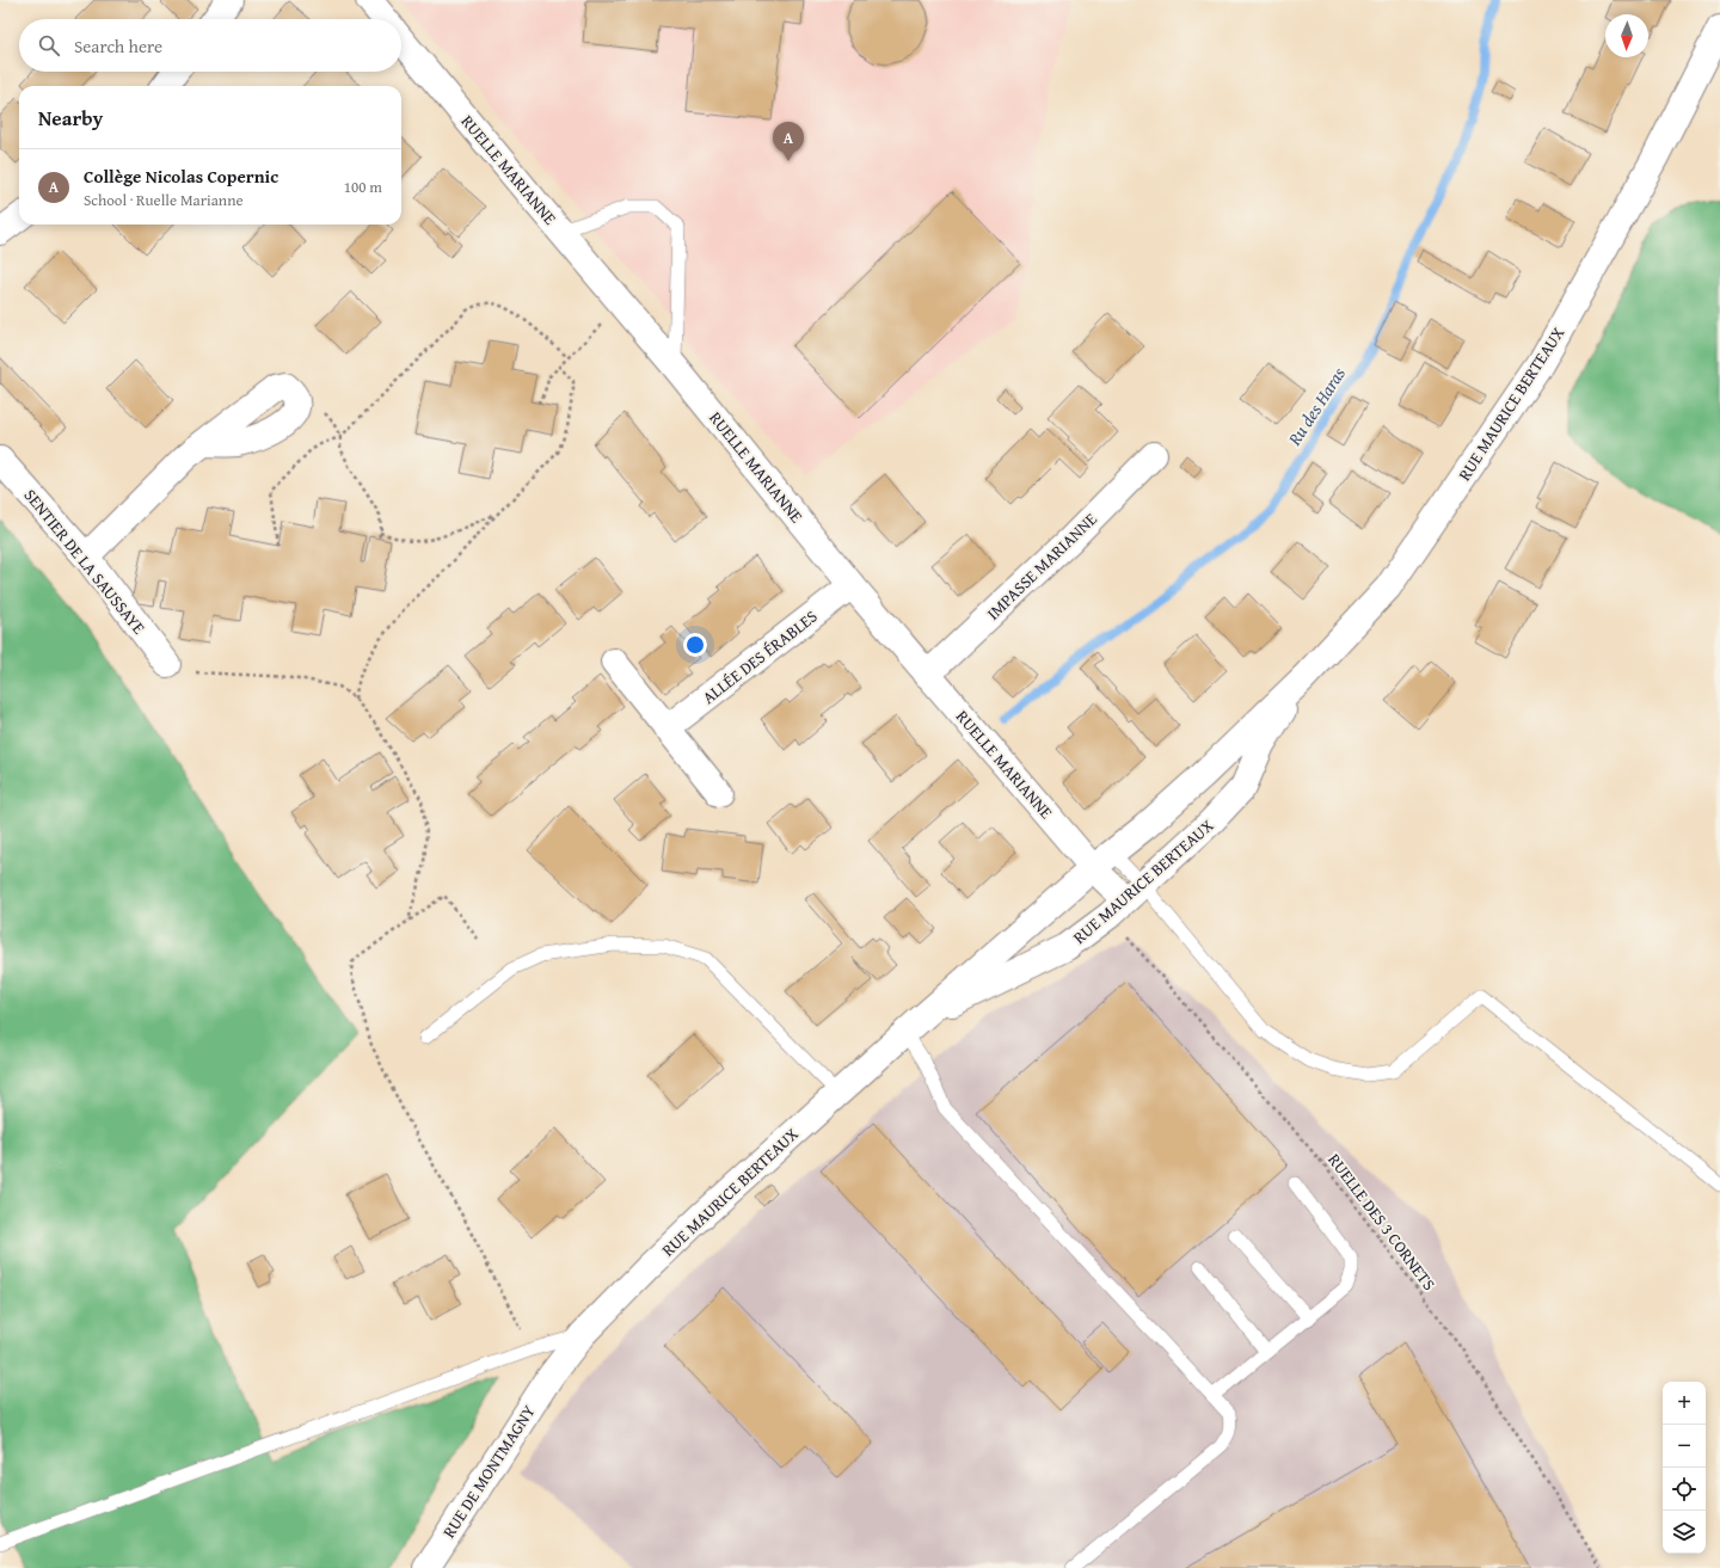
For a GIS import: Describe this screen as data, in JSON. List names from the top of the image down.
{
  "streets": {
    "main road": [
      "RUELLE MARIANNE",
      "RUE MAURICE BERTEAUX",
      "SENTIER DE LA SAUSSAYE",
      "IMPASSE MARIANNE",
      "ALLÉE DES ÉRABLES",
      "RUE DE MONTMAGNY"
    ],
    "path": ["RUELLE DES 3 CORNETS"]
  },
  "crossings": [
    ["RUELLE MARIANNE", "RUE MAURICE BERTEAUX"],
    ["RUELLE MARIANNE", "IMPASSE MARIANNE"],
    ["RUELLE MARIANNE", "ALLÉE DES ÉRABLES"],
    ["RUELLE MARIANNE", "RUELLE DES 3 CORNETS"],
    ["RUE MAURICE BERTEAUX", "RUELLE DES 3 CORNETS"],
    ["RUE MAURICE BERTEAUX", "RUE DE MONTMAGNY"]
  ],
  "water": ["Ru des Haras"],
  "north": "bottom",
  "page": {
    "search": "Search here",
    "heading": "Nearby",
    "pins": "A",
    "list": [
      {
        "mark": "A",
        "name": "Collège Nicolas Copernic",
        "note": "School · Ruelle Marianne",
        "value": "100 m"
      }
    ],
    "map_buttons": ["+", "−"]
  }
}
